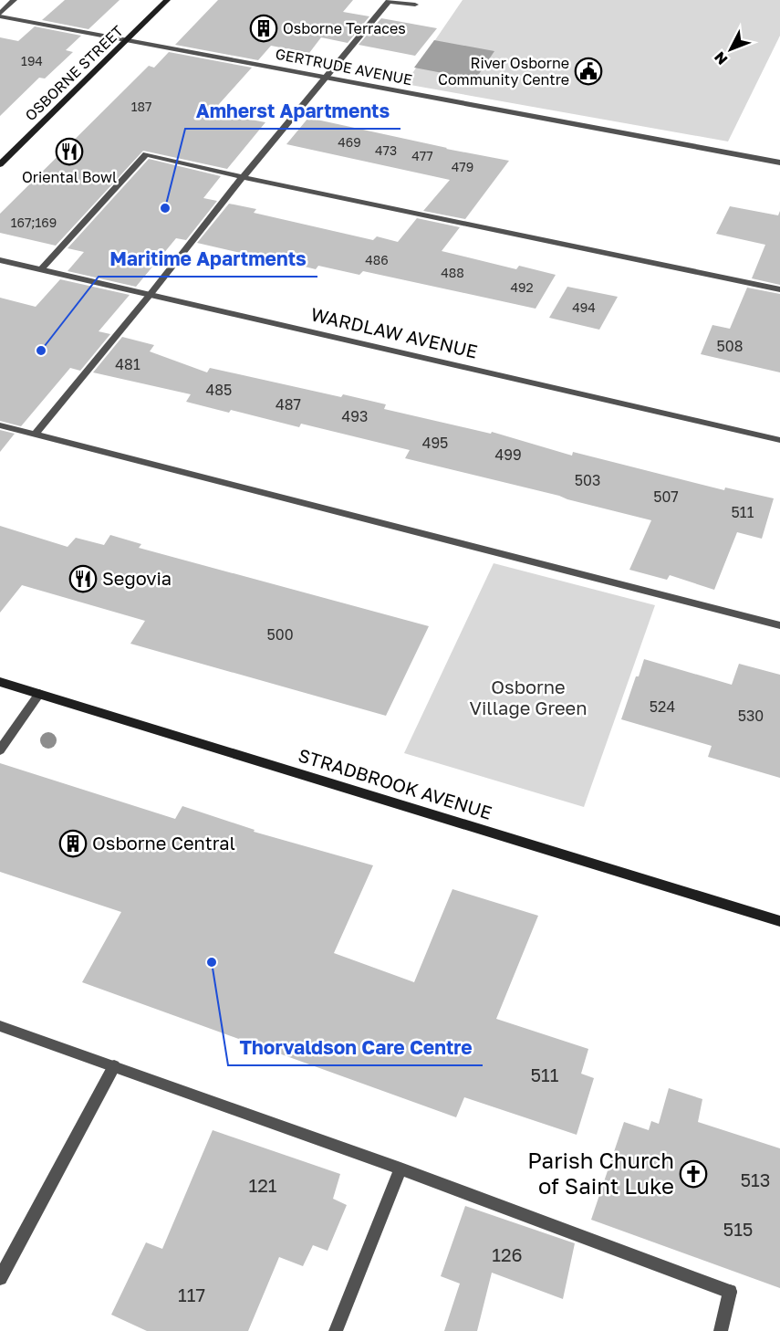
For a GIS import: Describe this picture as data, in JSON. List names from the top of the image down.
{
  "streets": {
    "street": [
      "GERTRUDE AVENUE",
      "OSBORNE STREET",
      "WARDLAW AVENUE",
      "STRADBROOK AVENUE"
    ]
  },
  "crossings": [
    ["GERTRUDE AVENUE", "OSBORNE STREET"]
  ],
  "parks": ["Osborne Village Green"],
  "places": {
    "building": ["Osborne Terraces", "Osborne Central"],
    "public building": ["River Osborne Community Centre"],
    "restaurant": ["Oriental Bowl", "Segovia"],
    "other": ["Amherst Apartments", "Maritime Apartments", "Thorvaldson Care Centre"],
    "church": ["Parish Church of Saint Luke"]
  },
  "house_numbers": [
    "194",
    "187",
    "469",
    "473",
    "477",
    "479",
    "167;169",
    "486",
    "488",
    "492",
    "494",
    "508",
    "481",
    "485",
    "487",
    "493",
    "495",
    "499",
    "503",
    "507",
    "511",
    "500",
    "524",
    "530",
    "511",
    "513",
    "121",
    "515",
    "126",
    "117"
  ],
  "north": "bottom left"
}
